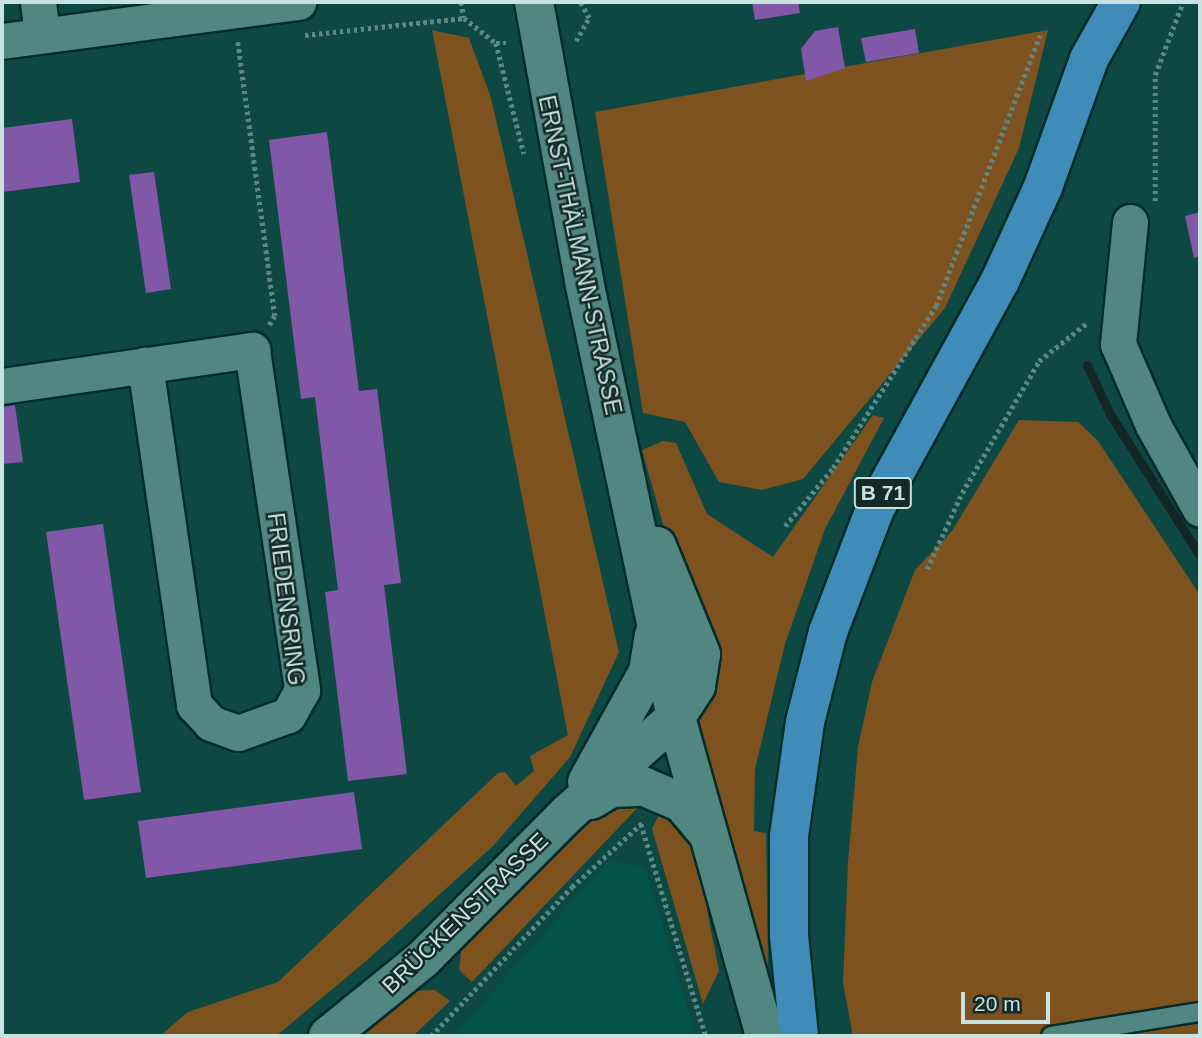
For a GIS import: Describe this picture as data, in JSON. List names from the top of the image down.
{
  "streets": {
    "main road": ["ERNST-THÄLMANN-STRASSE", "B 71", "BRÜCKENSTRASSE"],
    "street": ["FRIEDENSRING"]
  },
  "crossings": [
    ["ERNST-THÄLMANN-STRASSE", "BRÜCKENSTRASSE"]
  ],
  "scale_bar": "20 m"
}
